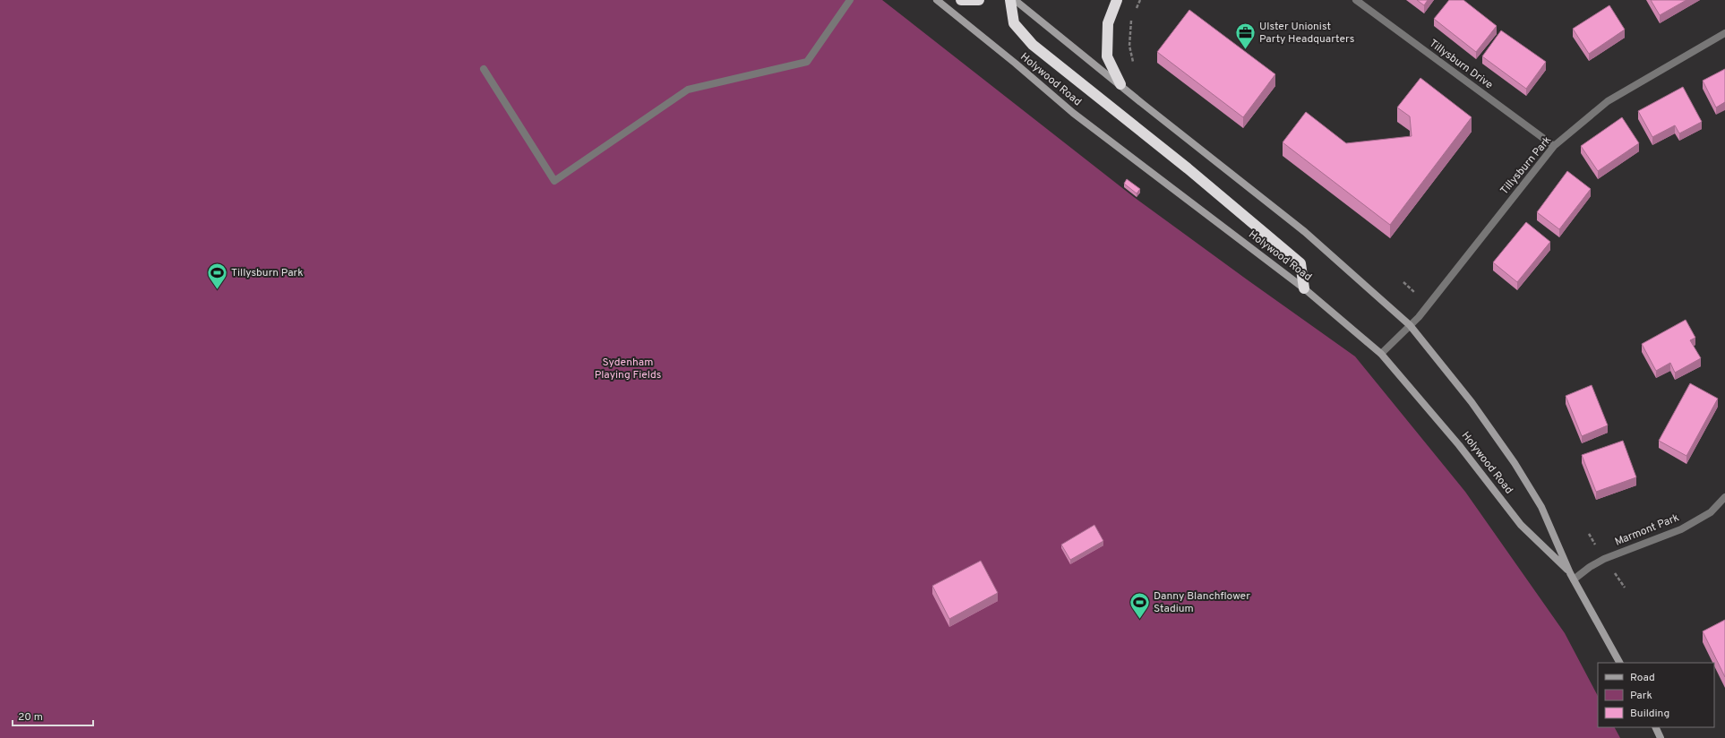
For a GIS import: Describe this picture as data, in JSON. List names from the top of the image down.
{
  "streets": {
    "main road": ["Holywood Road"],
    "street": ["Tillysburn Drive", "Tillysburn Park", "Marmont Park"]
  },
  "crossings": [
    ["Tillysburn Drive", "Tillysburn Park"],
    ["Holywood Road", "Tillysburn Park"],
    ["Holywood Road", "Marmont Park"]
  ],
  "parks": ["Sydenham Playing Fields"],
  "places": {
    "office": ["Ulster Unionist Party Headquarters"],
    "sports": ["Tillysburn Park", "Danny Blanchflower Stadium"]
  },
  "legend": ["Road", "Park", "Building"],
  "scale_bar": "20 m"
}
